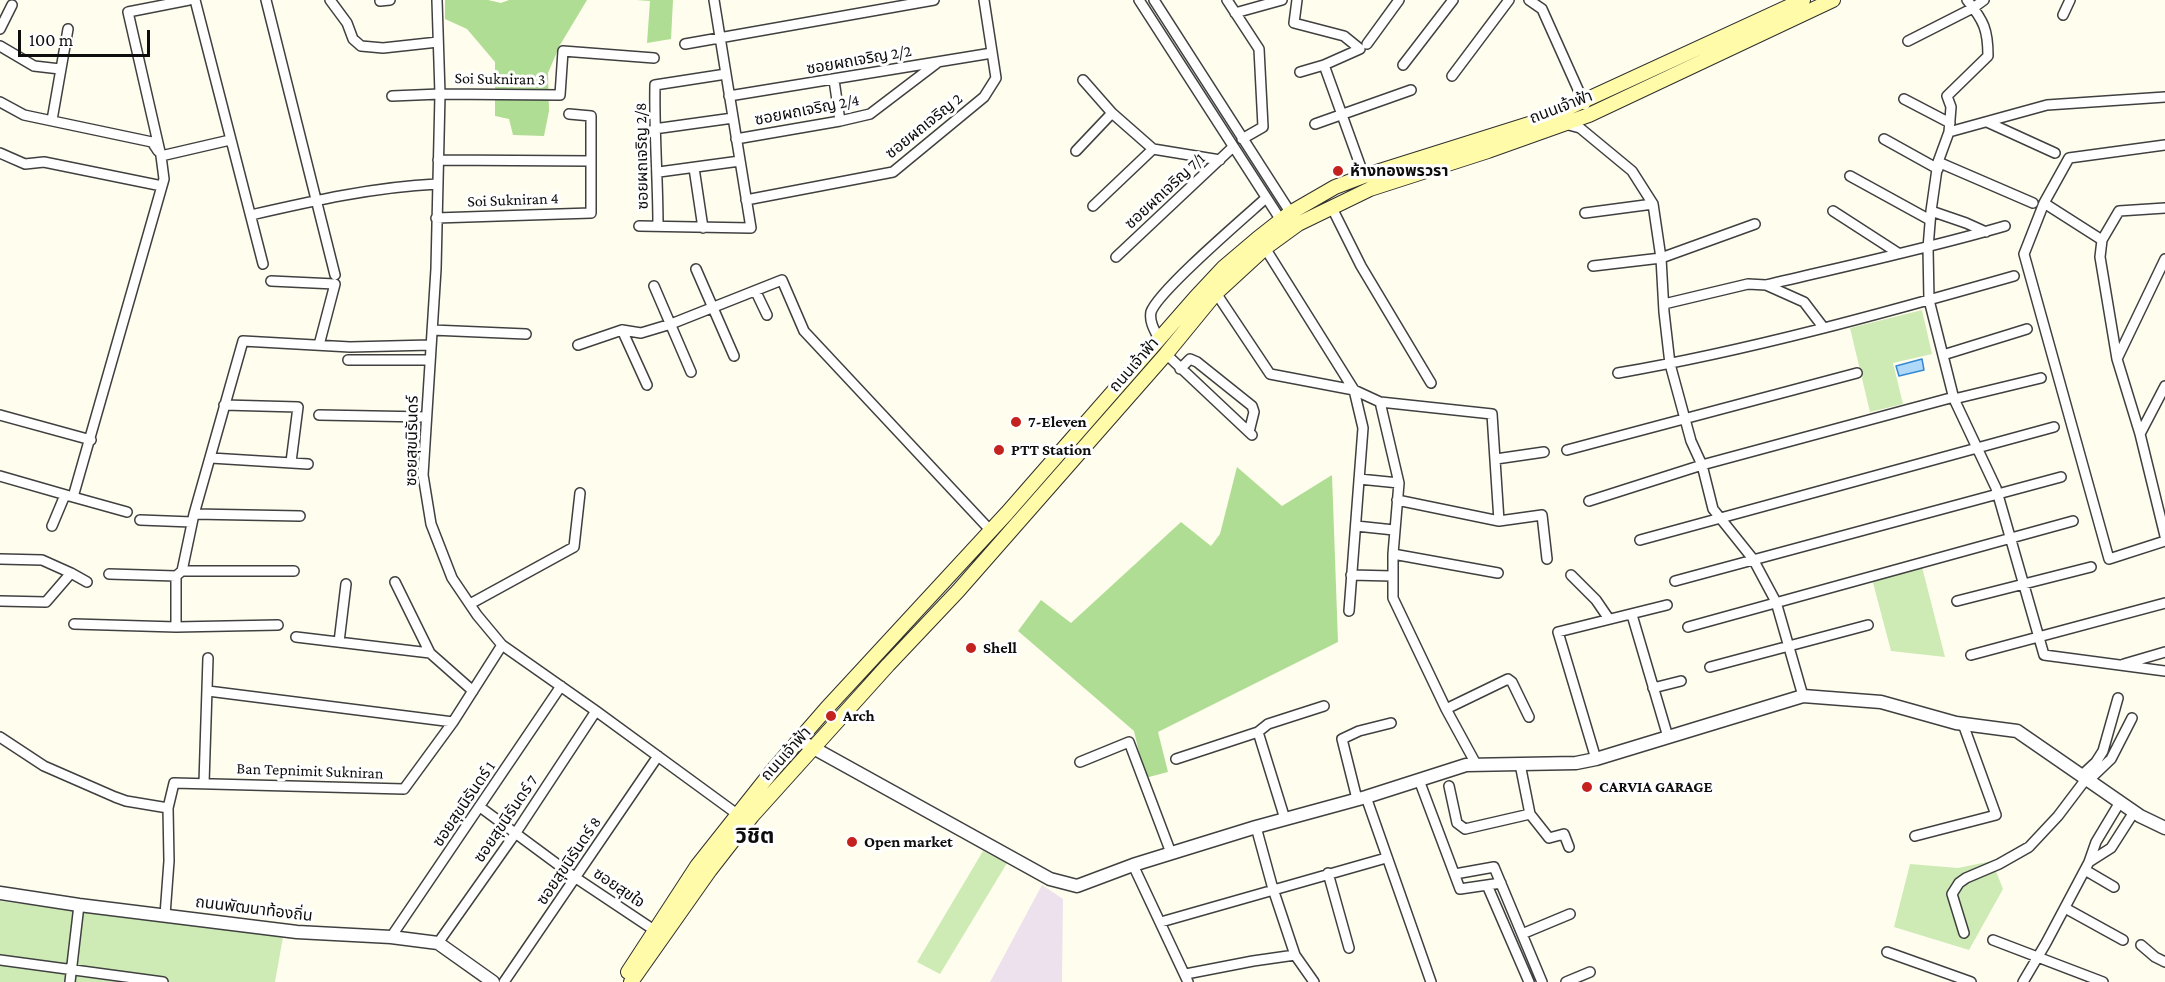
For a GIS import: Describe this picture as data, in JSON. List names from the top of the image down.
{
  "streets": {
    "main road": ["ถนนเจ้าฟ้า"],
    "street": [
      "ซอยผถเจริญ 2/2",
      "Soi Sukniran 3",
      "ซอยผถเจริญ 2/4",
      "ซอยผถเจริญ 2",
      "ซอยผถเจริญ 2/8",
      "ซอยผถเจริญ 7/1",
      "Soi Sukniran 4",
      "ซอยสุขนิรันดร์",
      "Ban Tepnimit Sukniran",
      "ซอยสุขนิรันดร์ 1",
      "ซอยสุขนิรันดร์ 7",
      "ซอยสุขนิรันดร์ 8",
      "ซอยสุขใจ",
      "ถนนพัฒนาท้องถิ่น"
    ]
  },
  "crossings": [
    ["ซอยผถเจริญ 2/2", "ซอยผถเจริญ 2/4"],
    ["ซอยผถเจริญ 2/2", "ซอยผถเจริญ 2"],
    ["Soi Sukniran 3", "ซอยสุขนิรันดร์"],
    ["ถนนเจ้าฟ้า", "ซอยสุขนิรันดร์"],
    ["ถนนเจ้าฟ้า", "ซอยสุขใจ"],
    ["Soi Sukniran 4", "ซอยสุขนิรันดร์"],
    ["ซอยสุขนิรันดร์", "Ban Tepnimit Sukniran"],
    ["ซอยสุขนิรันดร์", "ซอยสุขนิรันดร์ 1"],
    ["ซอยสุขนิรันดร์", "ซอยสุขนิรันดร์ 7"],
    ["ซอยสุขนิรันดร์", "ซอยสุขนิรันดร์ 8"],
    ["ซอยสุขนิรันดร์ 1", "ซอยสุขใจ"],
    ["ซอยสุขนิรันดร์ 1", "ถนนพัฒนาท้องถิ่น"],
    ["ซอยสุขนิรันดร์ 7", "ซอยสุขใจ"],
    ["ซอยสุขนิรันดร์ 7", "ถนนพัฒนาท้องถิ่น"],
    ["ซอยสุขนิรันดร์ 8", "ซอยสุขใจ"]
  ],
  "districts": ["วิชิต"],
  "places": [
    "ห้างทองพรวรา",
    "7-Eleven",
    "PTT Station",
    "Shell",
    "Arch",
    "CARVIA GARAGE",
    "Open market"
  ],
  "scale_bar": "100 m"
}
